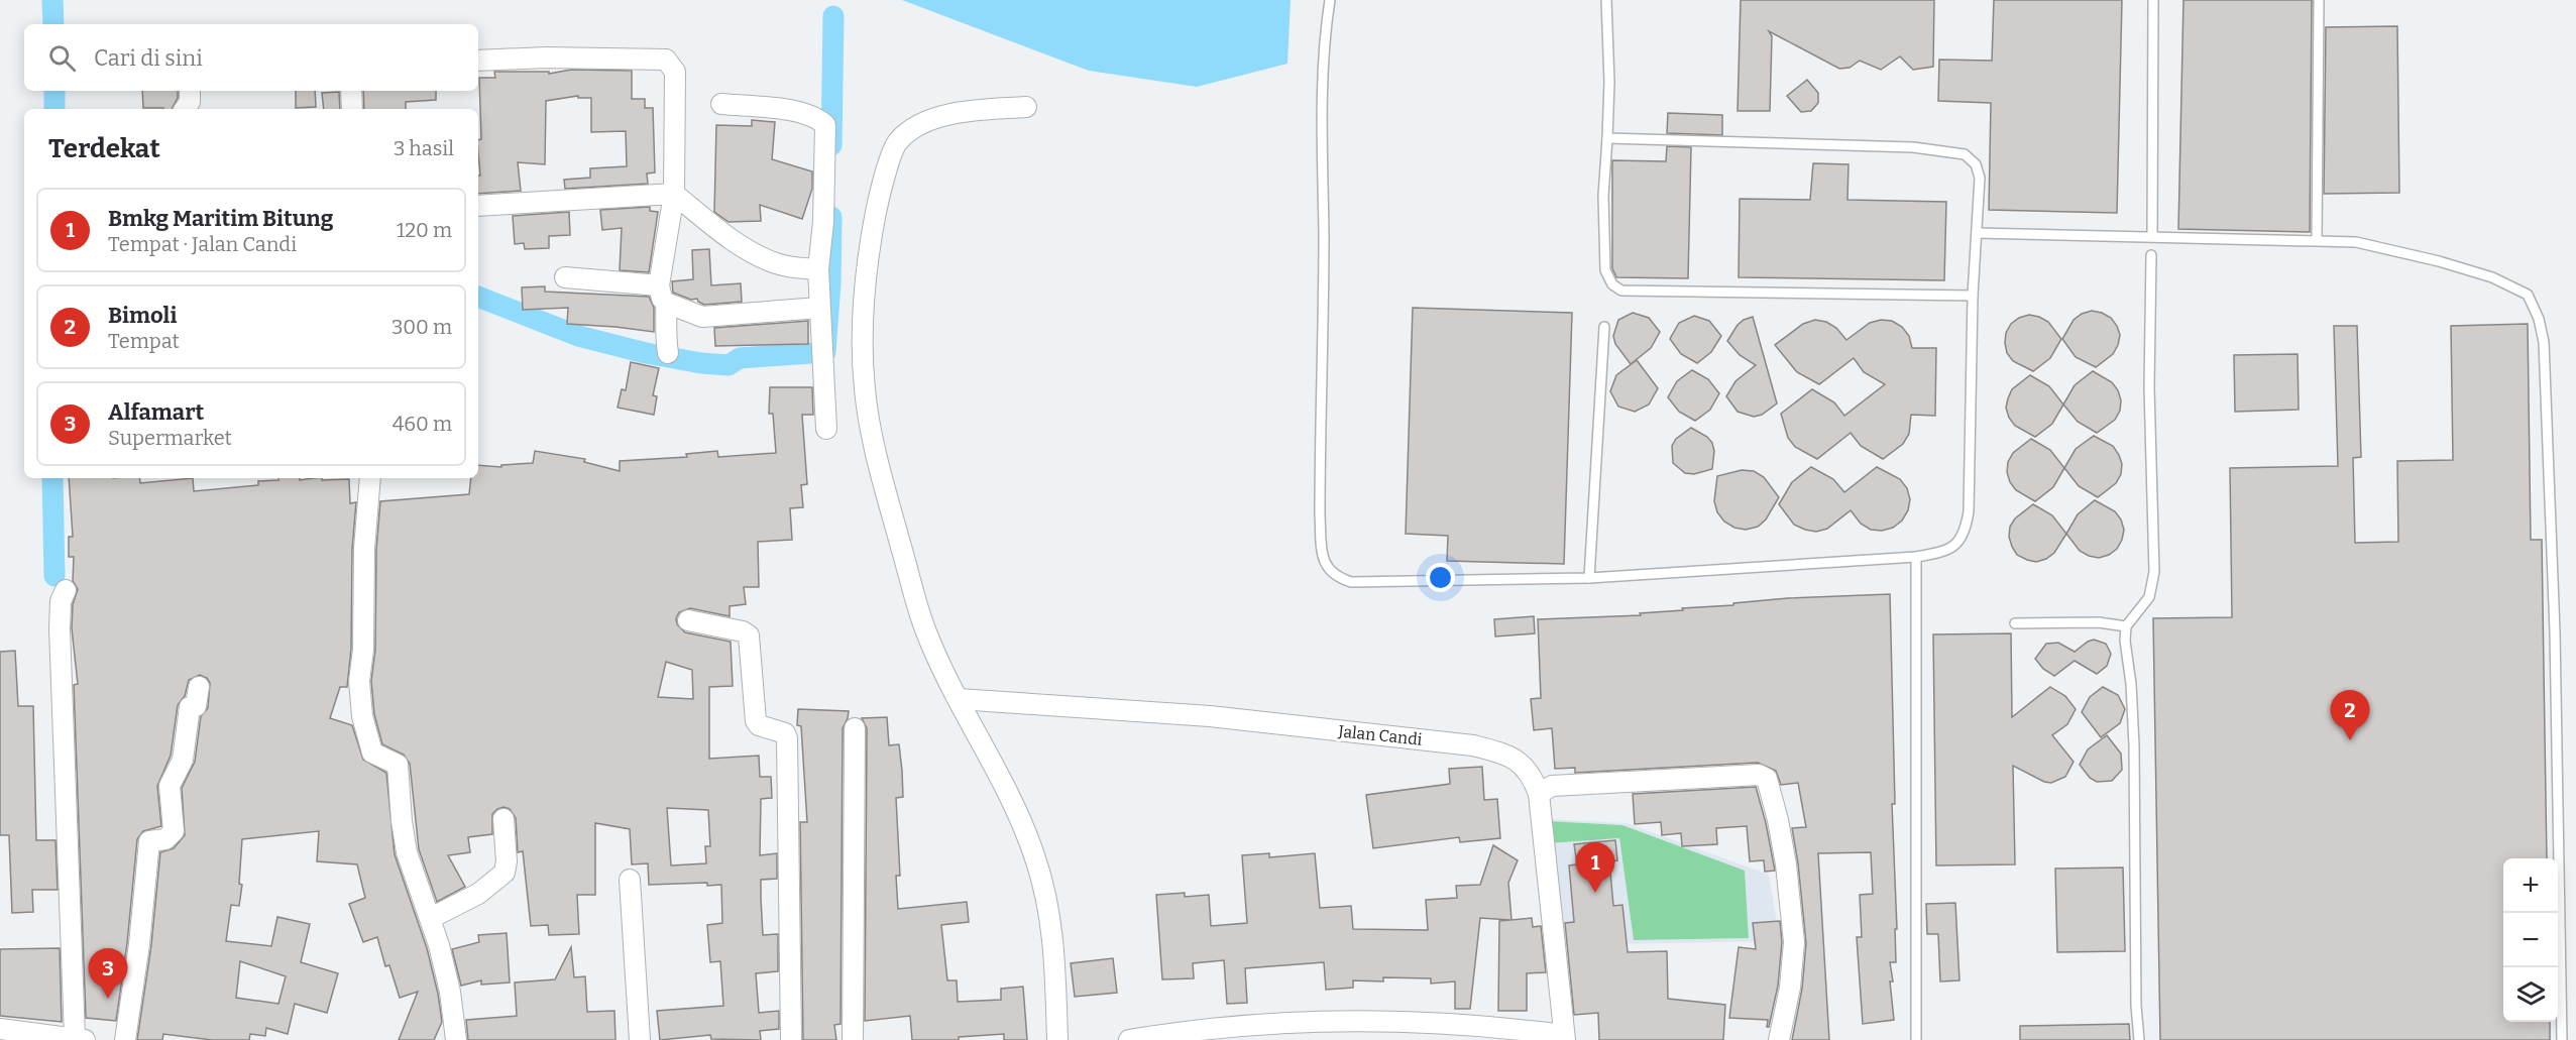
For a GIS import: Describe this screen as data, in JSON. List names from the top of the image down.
{
  "streets": {
    "street": ["Jalan Candi"]
  },
  "page": {
    "search": "Cari di sini",
    "heading": ["Terdekat", "3 hasil"],
    "list": [
      {
        "mark": "1",
        "name": "Bmkg Maritim Bitung",
        "note": "Tempat · Jalan Candi",
        "value": "120 m"
      },
      {
        "mark": "2",
        "name": "Bimoli",
        "note": "Tempat",
        "value": "300 m"
      },
      {
        "mark": "3",
        "name": "Alfamart",
        "note": "Supermarket",
        "value": "460 m"
      }
    ],
    "pins": ["2", "1", "3"],
    "map_buttons": ["+", "−"]
  }
}
